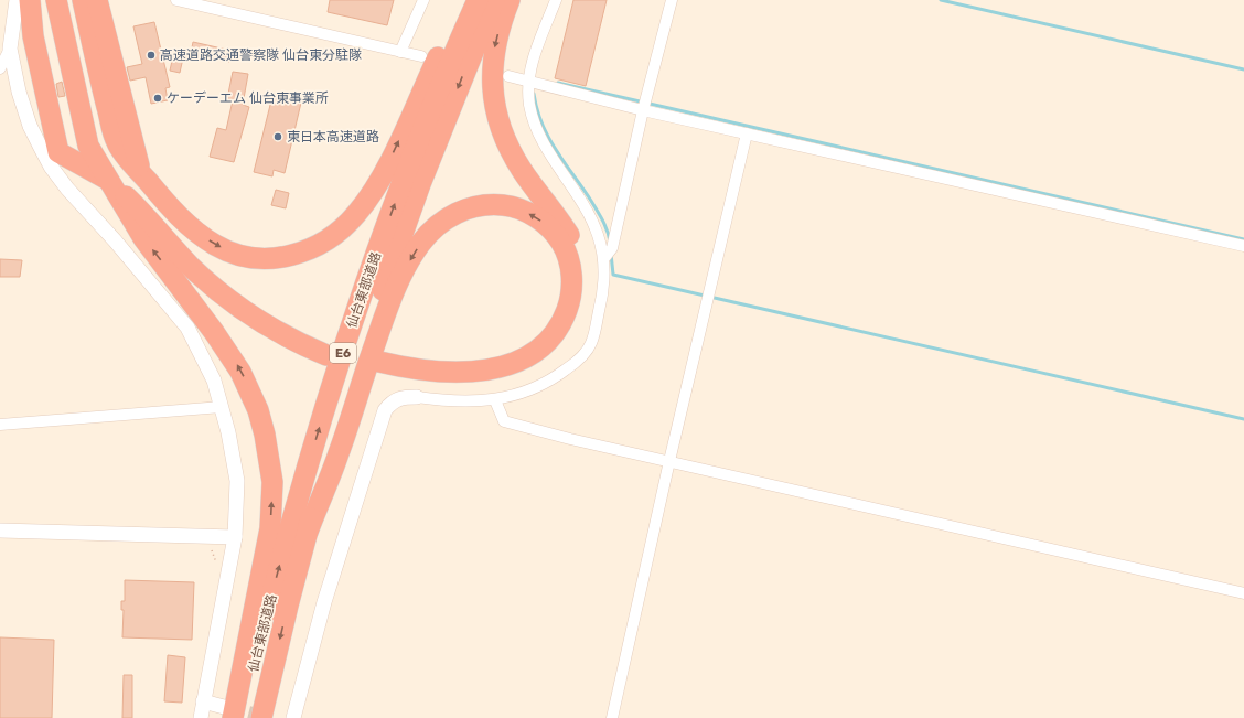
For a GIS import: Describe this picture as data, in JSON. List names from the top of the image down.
{
  "streets": {
    "highway": ["仙台東部道路", "E6"]
  },
  "places": ["高速道路交通警察隊 仙台東分駐隊", "ケーデーエム 仙台東事業所", "東日本高速道路"]
}
